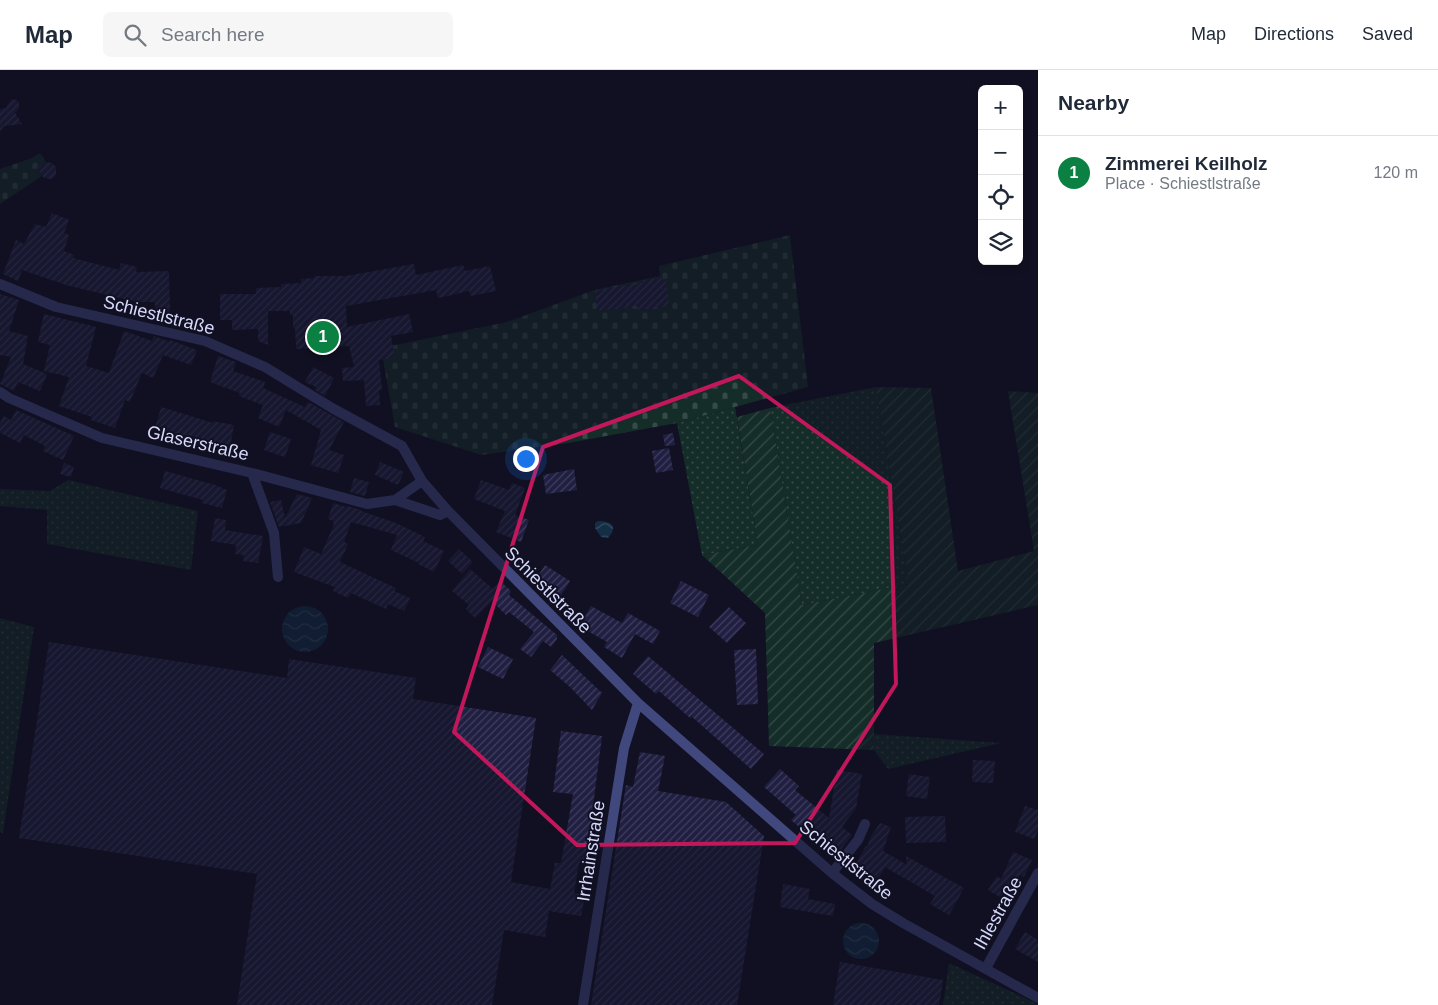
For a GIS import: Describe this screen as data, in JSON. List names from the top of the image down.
{
  "streets": {
    "street": [
      "Schiestlstraße",
      "Glaserstraße",
      "Irrhainstraße",
      "Ihlestraße"
    ]
  },
  "crossings": [
    ["Schiestlstraße", "Glaserstraße"],
    ["Schiestlstraße", "Irrhainstraße"],
    ["Schiestlstraße", "Ihlestraße"]
  ],
  "page": {
    "header": "Map",
    "search": "Search here",
    "nav": ["Map", "Directions", "Saved"],
    "heading": "Nearby",
    "map_buttons": ["+", "−"],
    "list": [
      {
        "mark": "1",
        "name": "Zimmerei Keilholz",
        "note": "Place · Schiestlstraße",
        "value": "120 m"
      }
    ],
    "pins": "1"
  }
}
